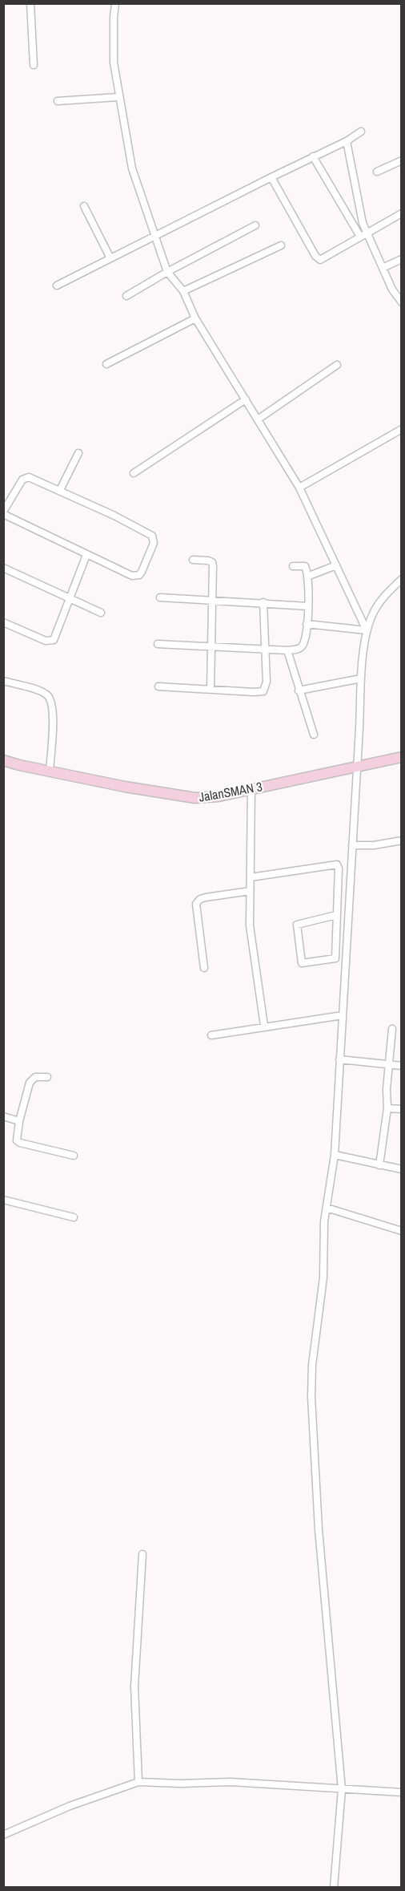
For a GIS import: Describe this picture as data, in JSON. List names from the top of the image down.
{
  "streets": {
    "street": ["JalanSMAN 3"]
  }
}
